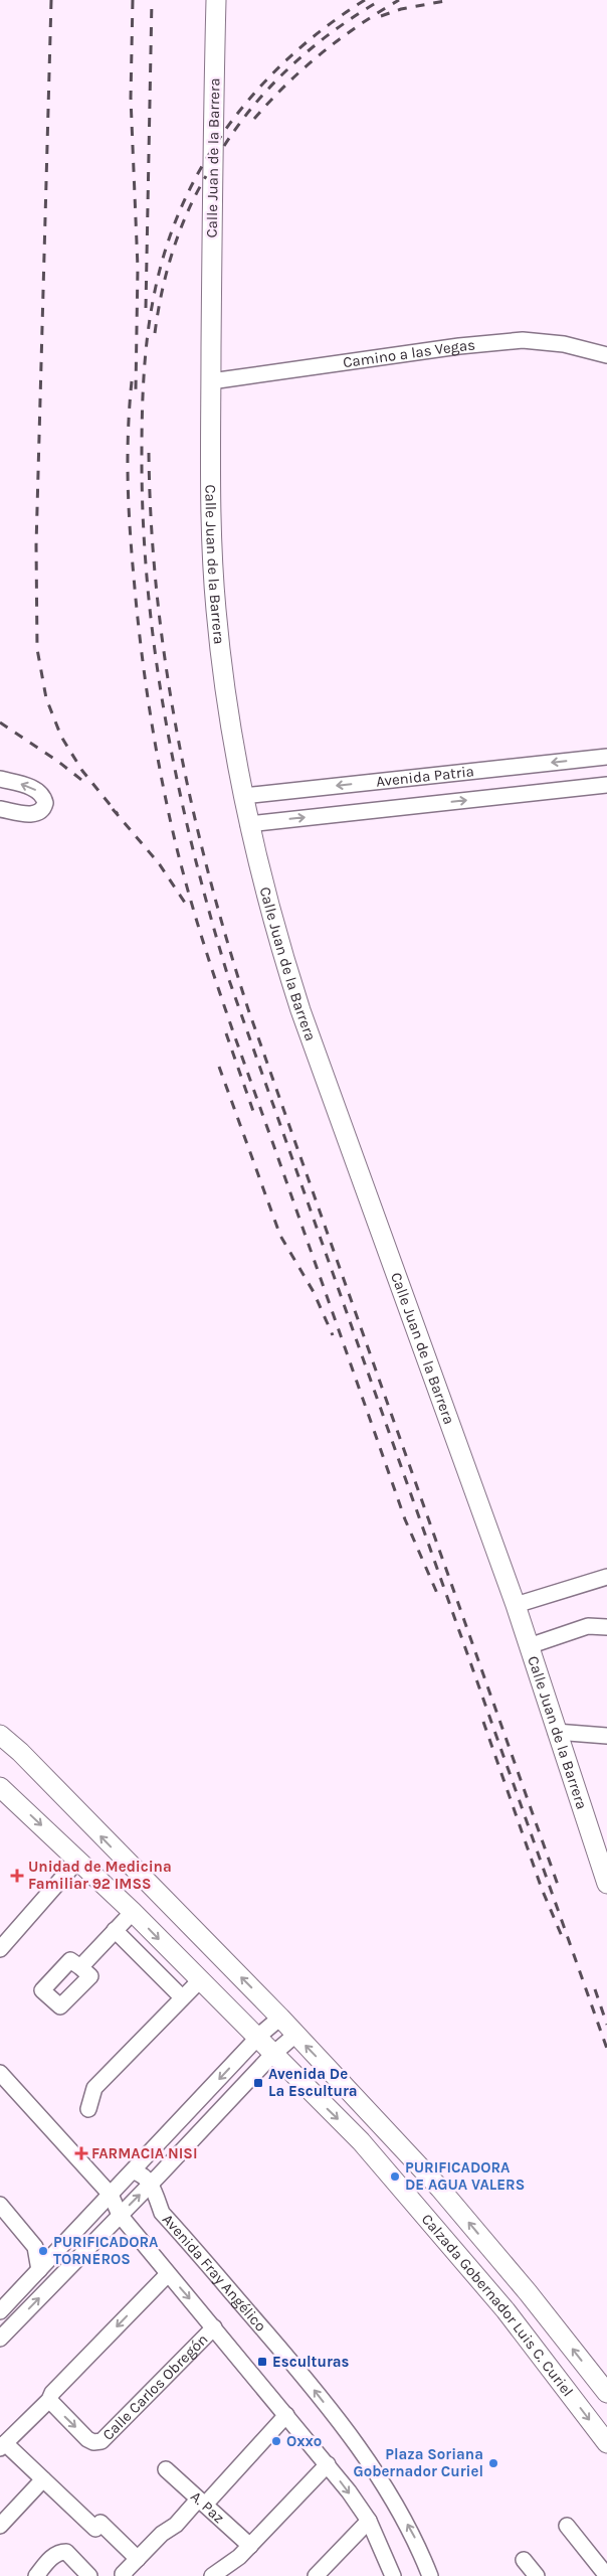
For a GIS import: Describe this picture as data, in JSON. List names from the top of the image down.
{
  "streets": {
    "main road": ["Calle Juan de la Barrera", "Calzada Gobernador Luis C. Curiel"],
    "street": [
      "Camino a las Vegas",
      "Avenida Patria",
      "Avenida Fray Angélico",
      "Calle Carlos Obregón",
      "A. Paz"
    ]
  },
  "crossings": [
    ["Calle Juan de la Barrera", "Camino a las Vegas"],
    ["Calle Juan de la Barrera", "Avenida Patria"]
  ],
  "places": {
    "health": ["Unidad de Medicina Familiar 92 IMSS", "FARMACIA NISI"],
    "transit": ["Avenida De La Escultura", "Esculturas"],
    "other": [
      "PURIFICADORA DE AGUA VALERS",
      "PURIFICADORA TORNEROS",
      "Oxxo",
      "Plaza Soriana Gobernador Curiel"
    ]
  }
}
